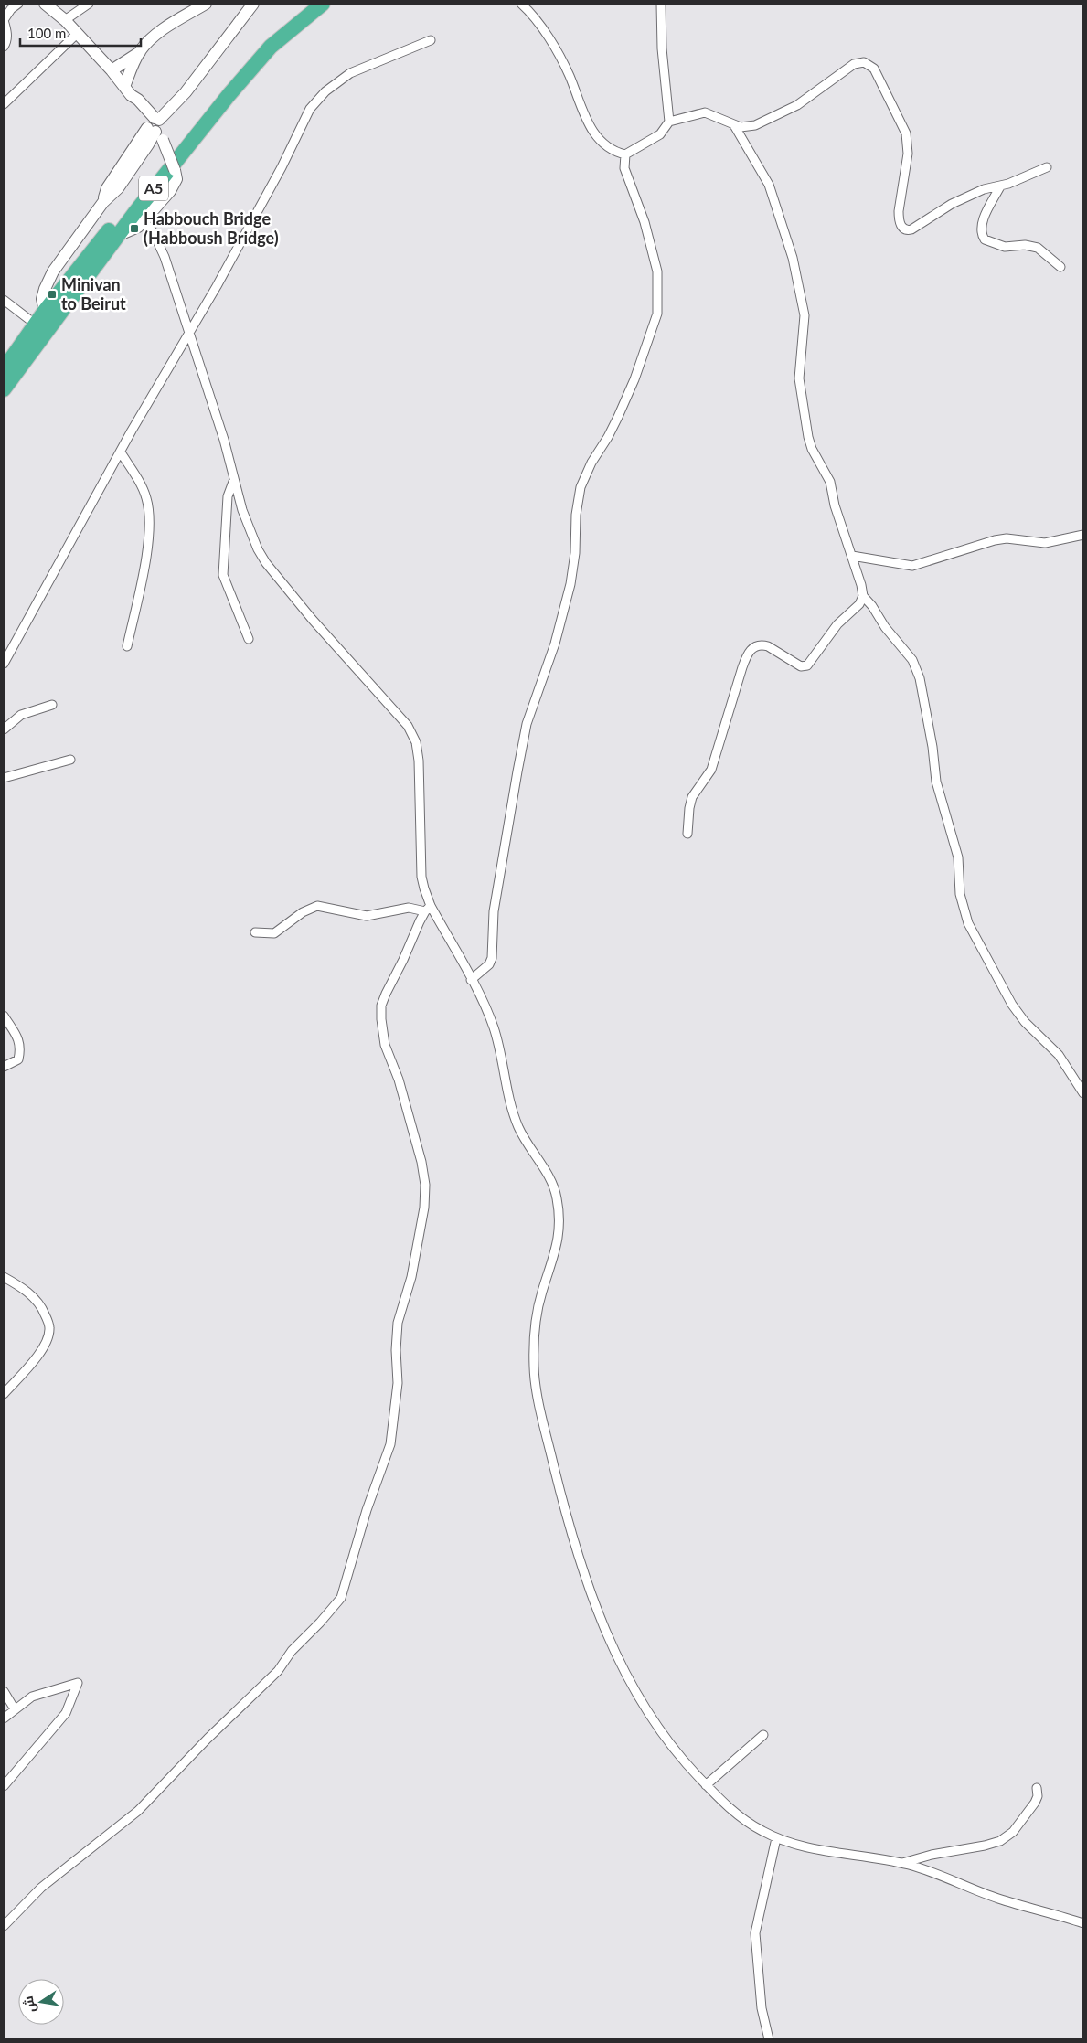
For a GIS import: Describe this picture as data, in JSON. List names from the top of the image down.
{
  "streets": {
    "highway": ["A5"]
  },
  "places": {
    "transit": ["Habbouch Bridge (Habboush Bridge)", "Minivan to Beirut"]
  },
  "scale_bar": "100 m",
  "north": "left"
}
